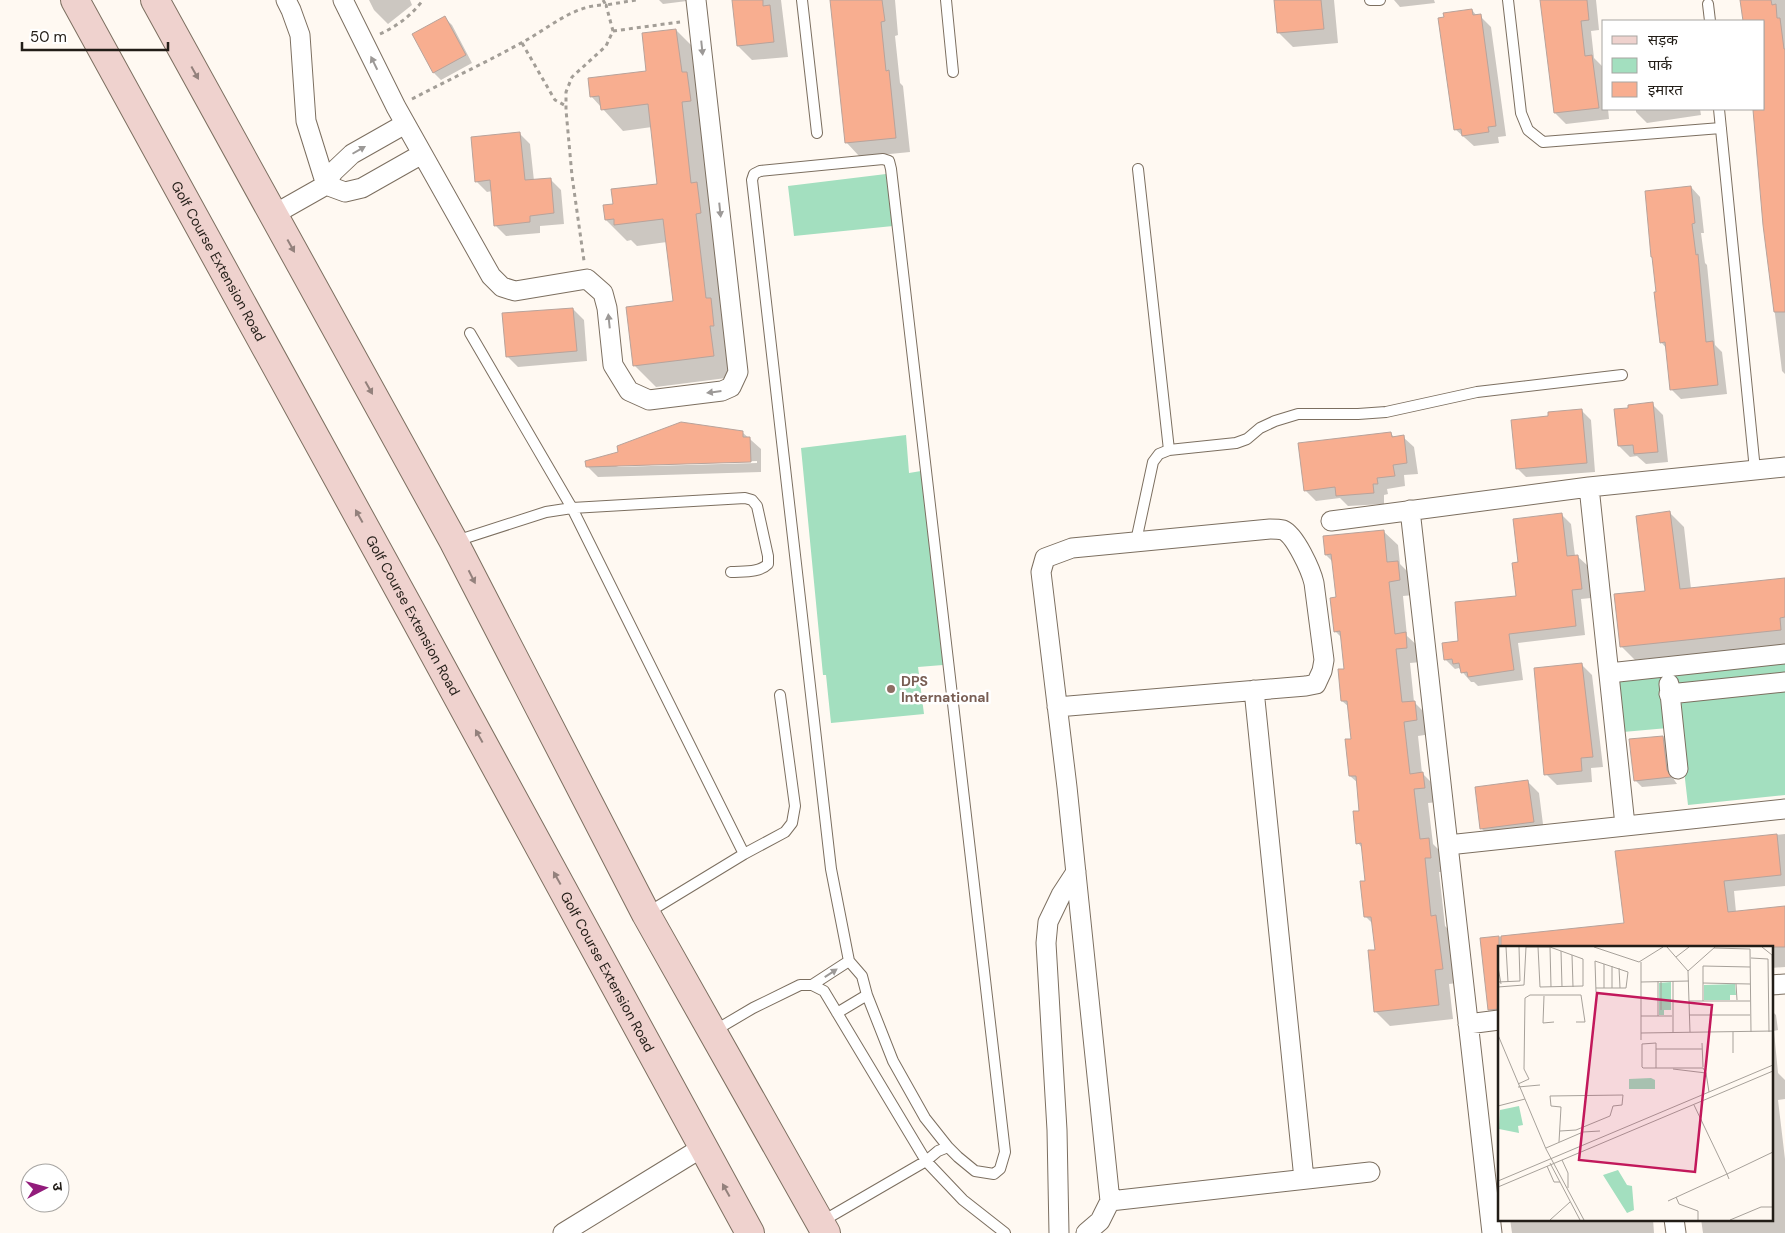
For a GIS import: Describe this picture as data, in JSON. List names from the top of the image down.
{
  "streets": {
    "main road": ["Golf Course Extension Road"]
  },
  "places": ["DPS International"],
  "legend": ["सड़क", "पार्क", "इमारत"],
  "scale_bar": "50 m",
  "north": "right"
}
